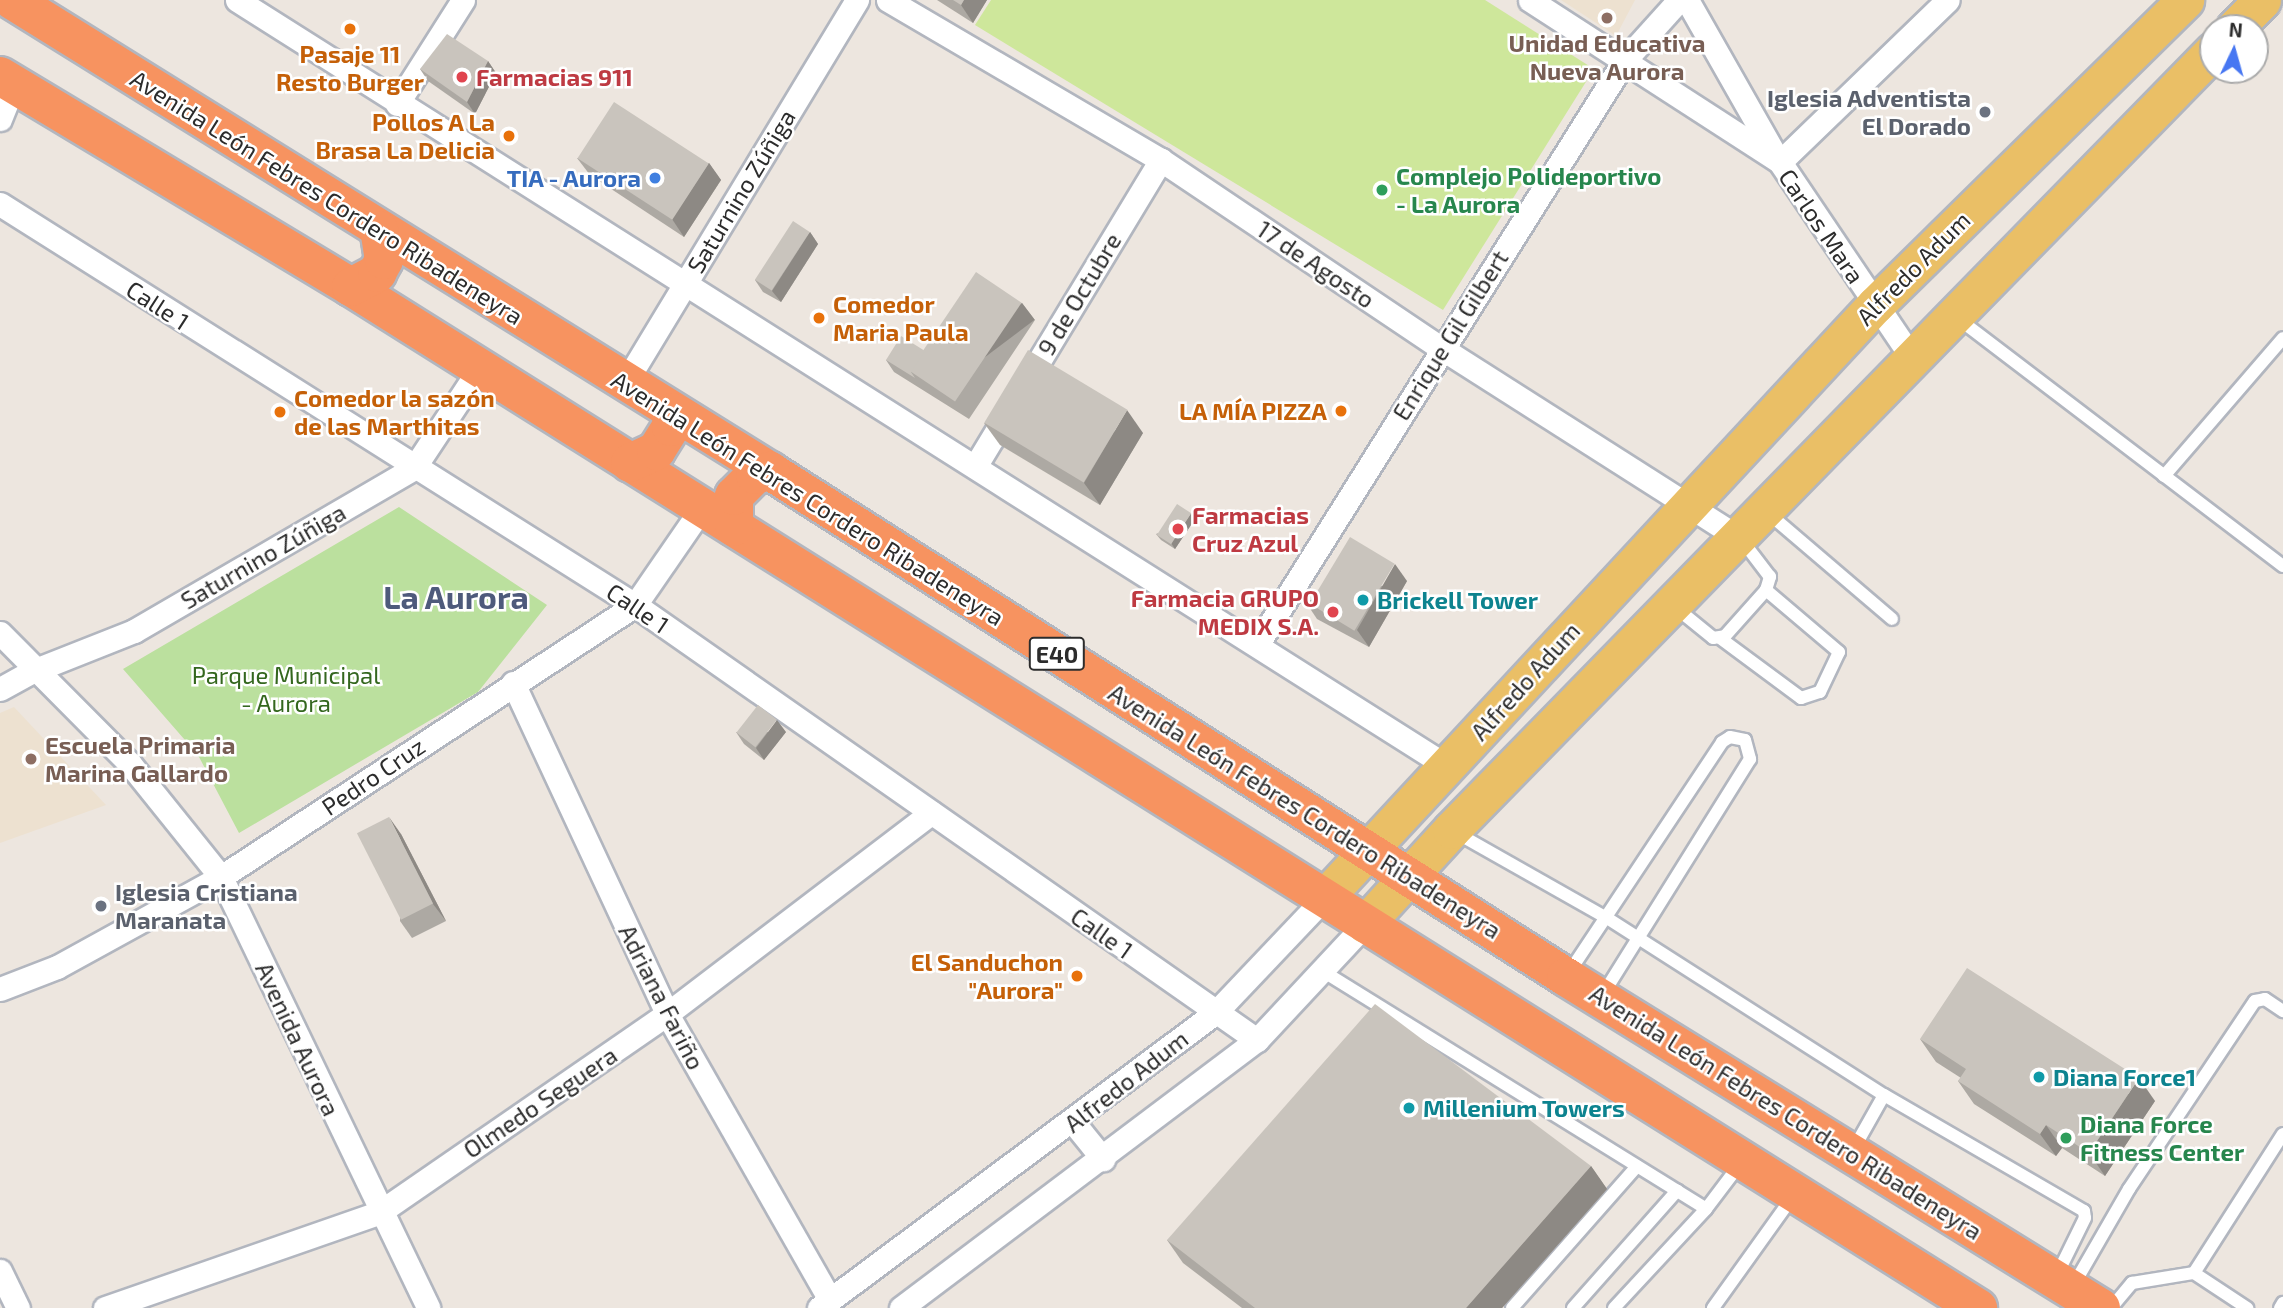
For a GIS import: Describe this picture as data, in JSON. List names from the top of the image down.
{
  "streets": {
    "highway": ["Avenida León Febres Cordero Ribadeneyra", "E40"],
    "main road": ["Alfredo Adum"],
    "street": [
      "Saturnino Zúñiga",
      "Carlos Mara",
      "17 de Agosto",
      "9 de Octubre",
      "Calle 1",
      "Enrique Gil Gilbert",
      "Pedro Cruz",
      "Adriana Fariño",
      "Avenida Aurora",
      "Olmedo Seguera"
    ]
  },
  "crossings": [
    ["Saturnino Zúñiga", "Avenida León Febres Cordero Ribadeneyra"],
    ["Saturnino Zúñiga", "Calle 1"],
    ["Saturnino Zúñiga", "E40"],
    ["Saturnino Zúñiga", "Avenida Aurora"],
    ["Avenida León Febres Cordero Ribadeneyra", "Alfredo Adum"],
    ["Carlos Mara", "Alfredo Adum"],
    ["Carlos Mara", "Enrique Gil Gilbert"],
    ["17 de Agosto", "Alfredo Adum"],
    ["17 de Agosto", "9 de Octubre"],
    ["17 de Agosto", "Enrique Gil Gilbert"],
    ["Alfredo Adum", "Calle 1"],
    ["Alfredo Adum", "E40"],
    ["Alfredo Adum", "Adriana Fariño"],
    ["Calle 1", "Pedro Cruz"],
    ["Calle 1", "Olmedo Seguera"],
    ["E40", "Pedro Cruz"],
    ["Pedro Cruz", "Adriana Fariño"],
    ["Pedro Cruz", "Avenida Aurora"],
    ["Adriana Fariño", "Olmedo Seguera"],
    ["Avenida Aurora", "Olmedo Seguera"]
  ],
  "districts": ["La Aurora"],
  "parks": ["Parque Municipal - Aurora"],
  "places": [
    "Unidad Educativa Nueva Aurora",
    "Pasaje 11 Resto Burger",
    "Farmacias 911",
    "Iglesia Adventista El Dorado",
    "Pollos A La Brasa La Delicia",
    "TIA - Aurora",
    "Complejo Polideportivo - La Aurora",
    "Comedor Maria Paula",
    "LA MÍA PIZZA",
    "Comedor la sazón de las Marthitas",
    "Farmacias Cruz Azul",
    "Brickell Tower",
    "Farmacia GRUPO MEDIX S.A.",
    "Escuela Primaria Marina Gallardo",
    "Iglesia Cristiana Maranata",
    "El Sanduchon \"Aurora\"",
    "Diana Force1",
    "Millenium Towers",
    "Diana Force Fitness Center"
  ],
  "north": "top"
}
